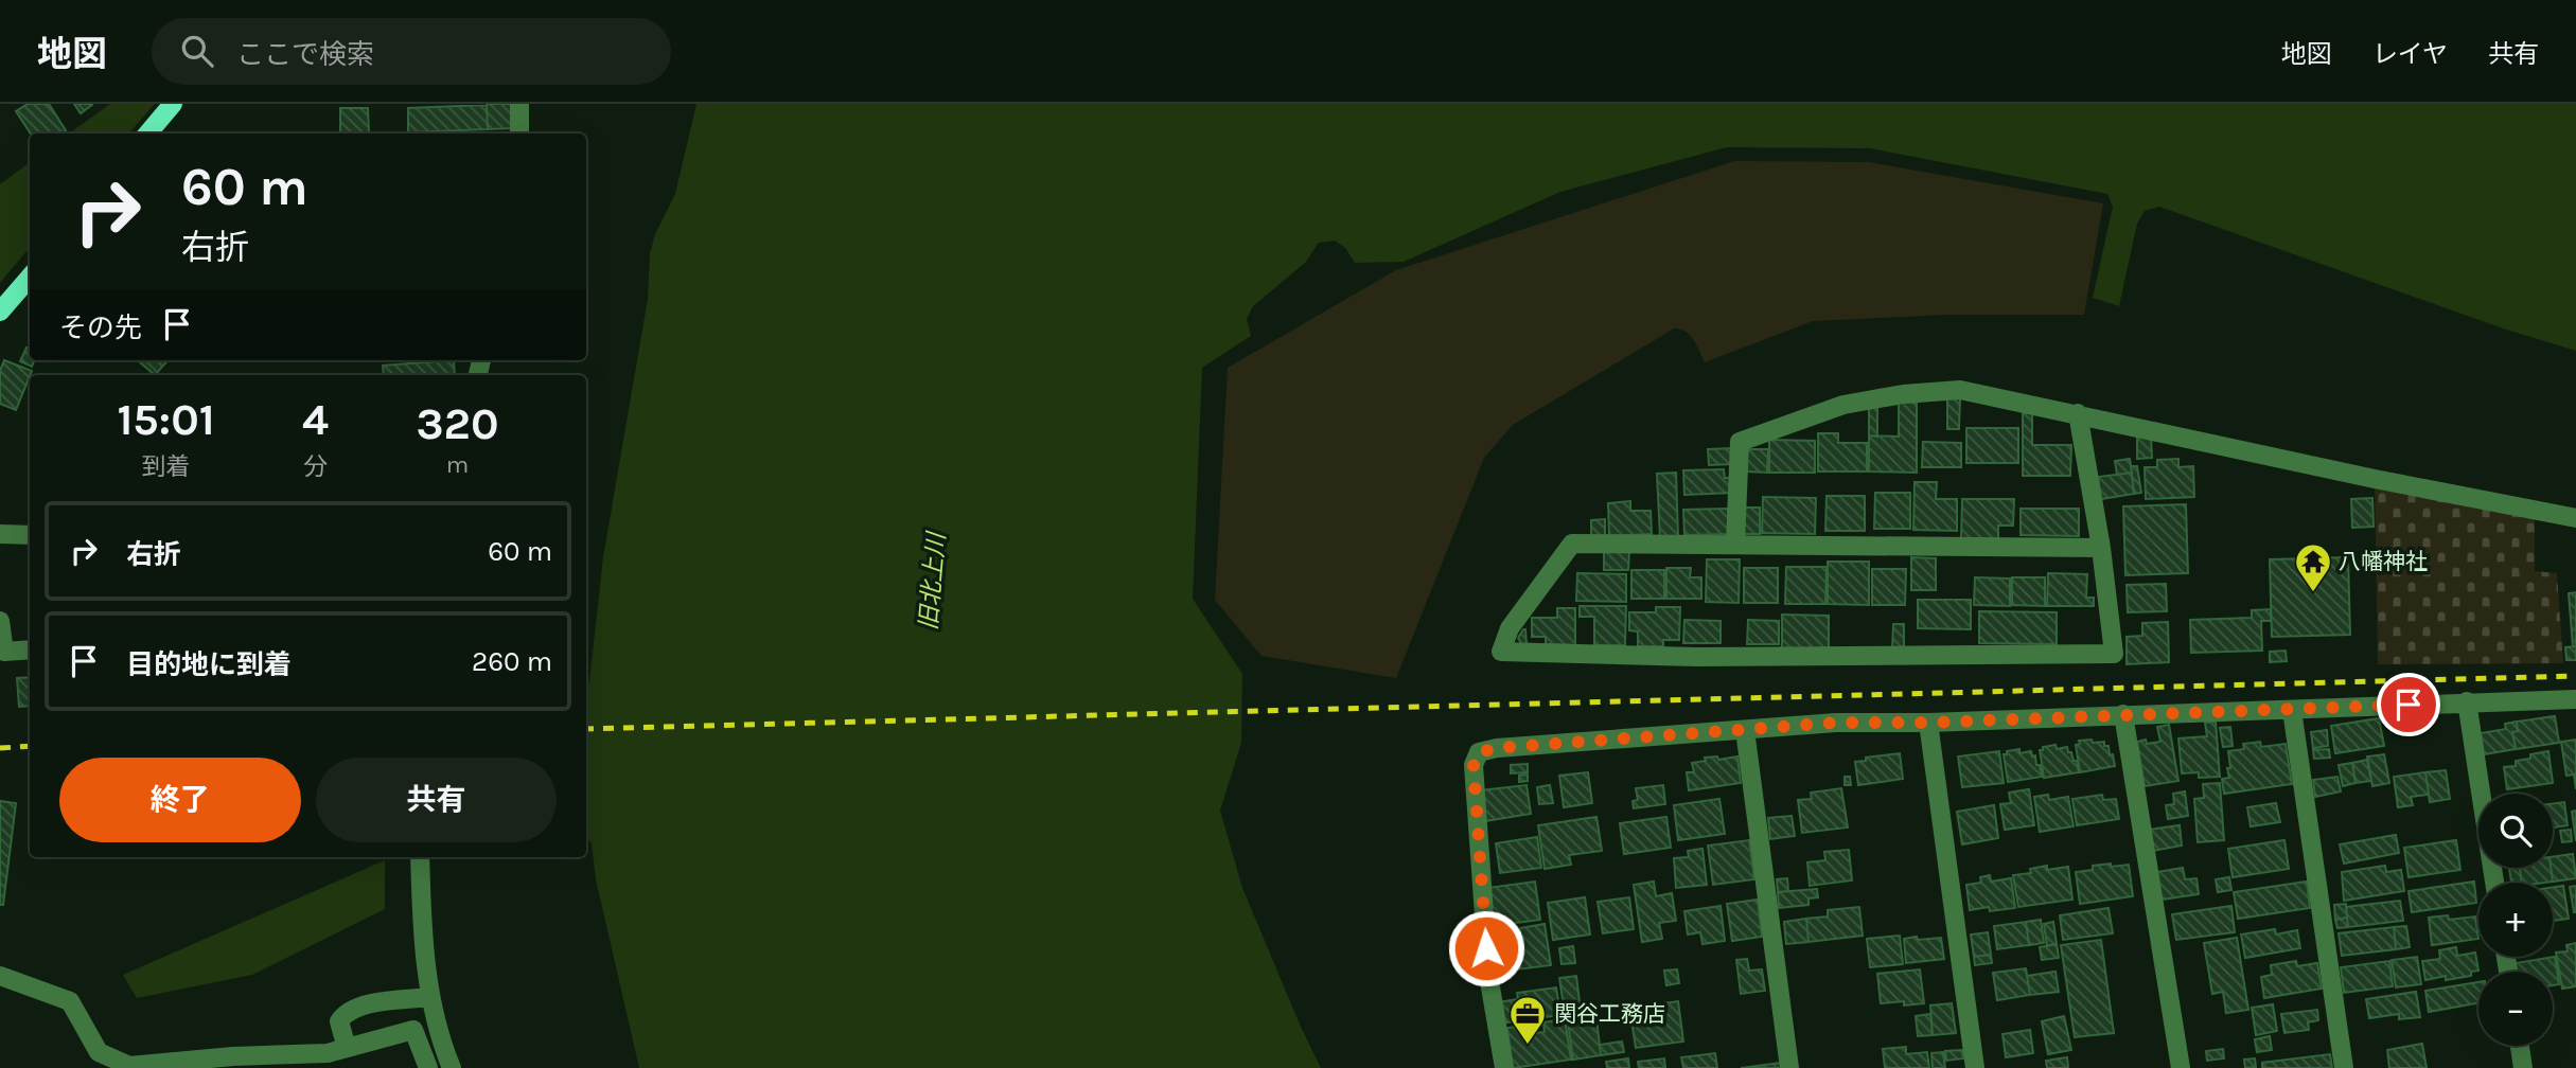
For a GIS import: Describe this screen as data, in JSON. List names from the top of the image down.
{
  "water": ["旧北上川"],
  "places": {
    "temple": ["八幡神社"],
    "office": ["関谷工務店"]
  },
  "page": {
    "header": "地図",
    "search": "ここで検索",
    "nav": ["地図", "レイヤ", "共有"],
    "turn": ["60 m", "右折"],
    "then": "その先",
    "eta": [
      "15:01",
      "到着",
      "4",
      "分",
      "320",
      "m"
    ],
    "list": [
      {
        "name": "右折",
        "value": "60 m"
      },
      {
        "name": "目的地に到着",
        "value": "260 m"
      }
    ],
    "buttons": ["終了", "共有"],
    "map_buttons": ["+", "−"]
  }
}
